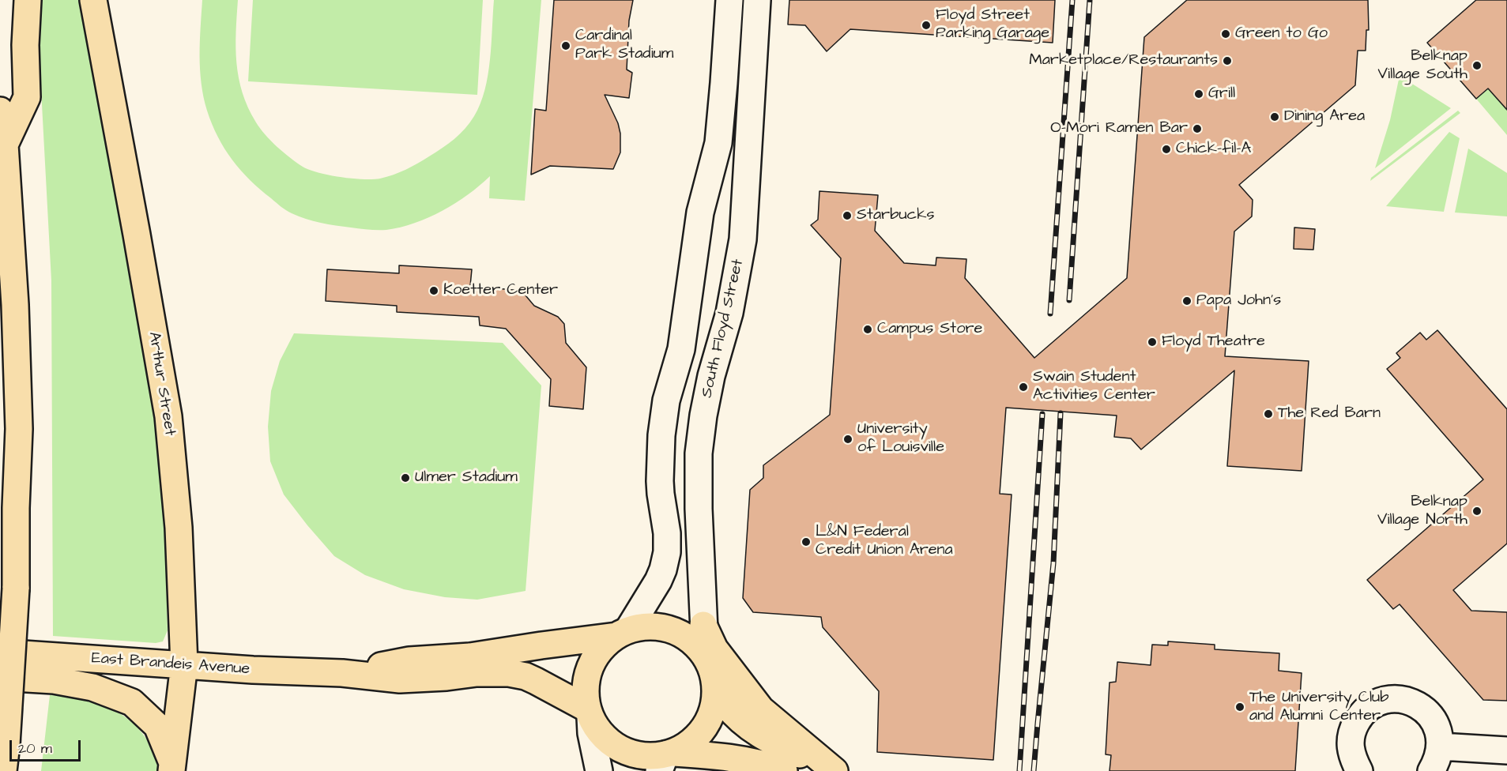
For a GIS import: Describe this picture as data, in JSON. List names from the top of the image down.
{
  "streets": {
    "main road": ["Arthur Street", "East Brandeis Avenue"],
    "street": ["South Floyd Street"]
  },
  "crossings": [
    ["South Floyd Street", "East Brandeis Avenue"],
    ["Arthur Street", "East Brandeis Avenue"]
  ],
  "places": [
    "Floyd Street Parking Garage",
    "Green to Go",
    "Cardinal Park Stadium",
    "Marketplace/Restaurants",
    "Belknap Village South",
    "Grill",
    "Dining Area",
    "O-Mori Ramen Bar",
    "Chick-fil-A",
    "Starbucks",
    "Koetter Center",
    "Papa John's",
    "Campus Store",
    "Floyd Theatre",
    "Swain Student Activities Center",
    "The Red Barn",
    "University of Louisville",
    "Ulmer Stadium",
    "Belknap Village North",
    "L&N Federal Credit Union Arena",
    "The University Club and Alumni Center"
  ],
  "scale_bar": "20 m"
}
